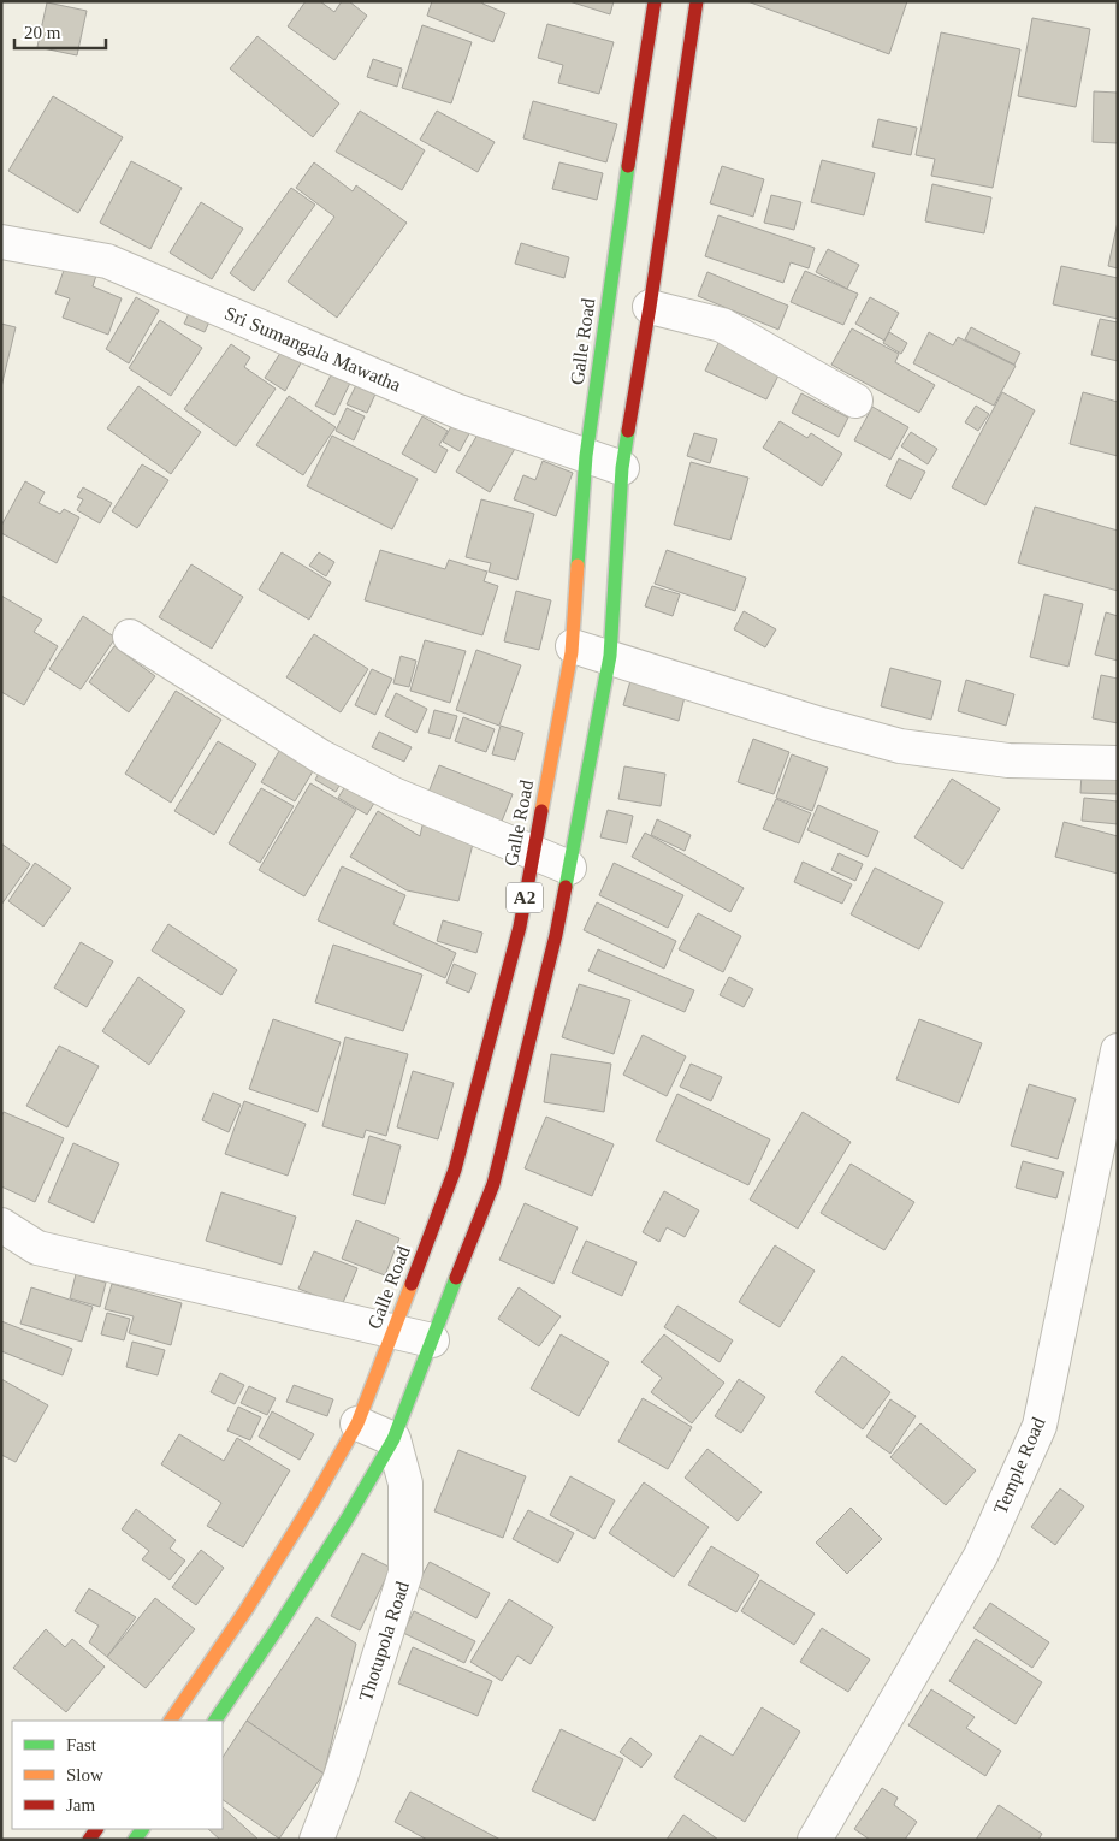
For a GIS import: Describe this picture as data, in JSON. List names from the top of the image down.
{
  "streets": {
    "highway": ["Galle Road", "A2"],
    "street": ["Sri Sumangala Mawatha", "Temple Road", "Thotupola Road"]
  },
  "crossings": [
    ["Galle Road", "Sri Sumangala Mawatha"],
    ["Sri Sumangala Mawatha", "A2"],
    ["A2", "Thotupola Road"]
  ],
  "legend": ["Fast", "Slow", "Jam"],
  "scale_bar": "20 m"
}
